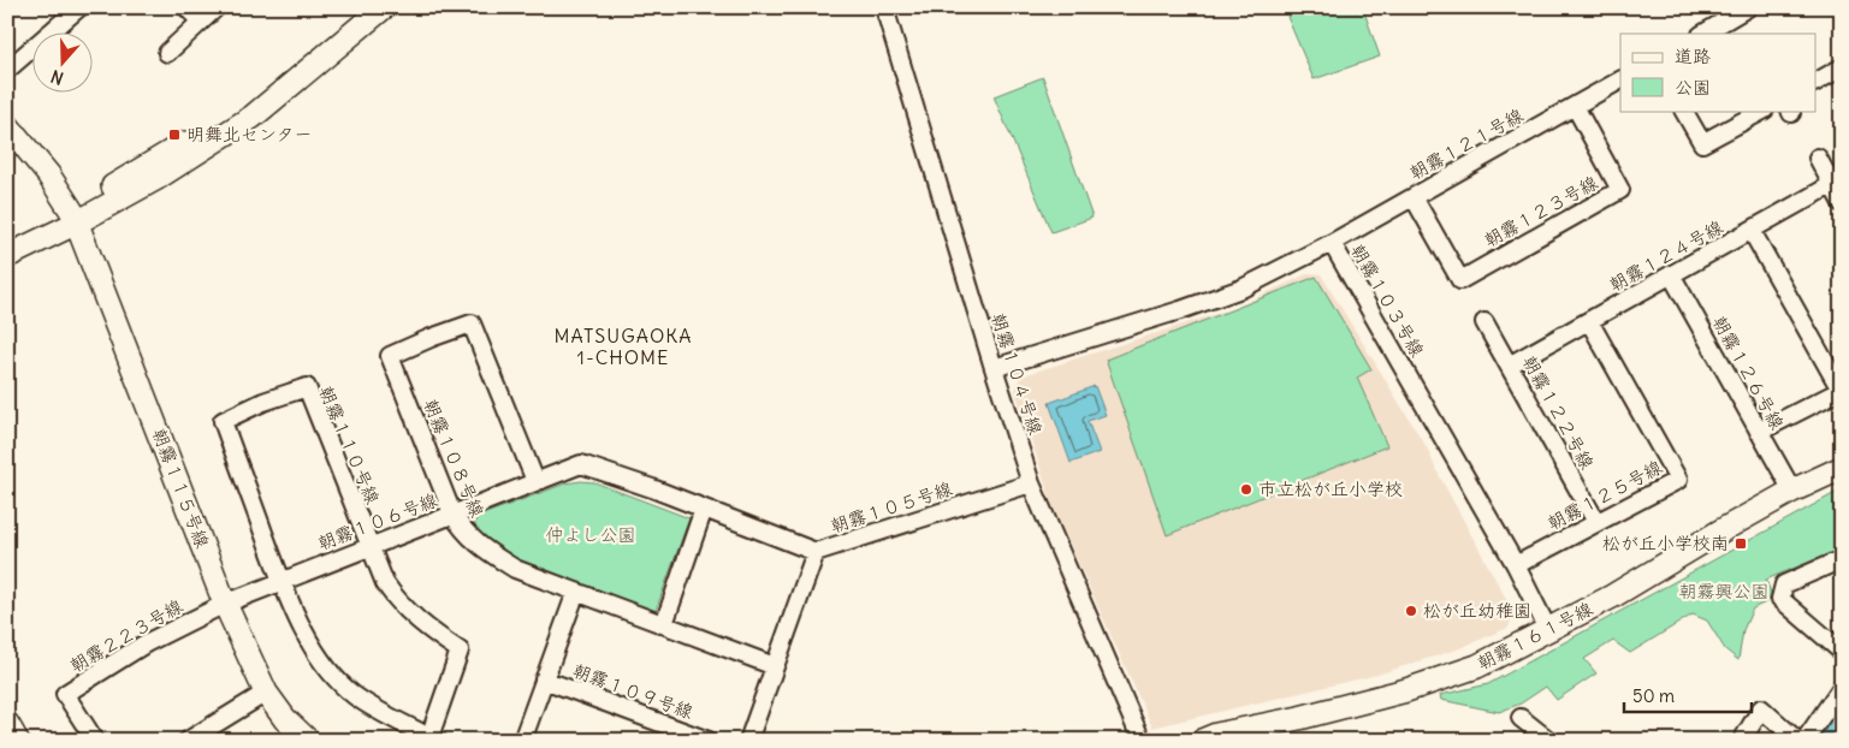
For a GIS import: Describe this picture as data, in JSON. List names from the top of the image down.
{
  "streets": {
    "street": [
      "朝霧１２１号線",
      "朝霧１２３号線",
      "朝霧１２４号線",
      "朝霧１０３号線",
      "朝霧１２６号線",
      "朝霧１０４号線",
      "朝霧１２２号線",
      "朝霧１１０号線",
      "朝霧１０８号線",
      "朝霧１１５号線",
      "朝霧１２５号線",
      "朝霧１０５号線",
      "朝霧１０６号線",
      "朝霧２２３号線",
      "朝霧１６１号線",
      "朝霧１０９号線"
    ]
  },
  "crossings": [
    ["朝霧１２１号線", "朝霧１２３号線"],
    ["朝霧１２１号線", "朝霧１０３号線"],
    ["朝霧１２４号線", "朝霧１２６号線"],
    ["朝霧１２４号線", "朝霧１２２号線"],
    ["朝霧１２４号線", "朝霧１２５号線"],
    ["朝霧１０３号線", "朝霧１０４号線"],
    ["朝霧１０３号線", "朝霧１２５号線"],
    ["朝霧１０３号線", "朝霧１６１号線"],
    ["朝霧１２６号線", "朝霧１６１号線"],
    ["朝霧１０４号線", "朝霧１０５号線"],
    ["朝霧１２２号線", "朝霧１２５号線"],
    ["朝霧１１０号線", "朝霧１０６号線"],
    ["朝霧１０８号線", "朝霧１０５号線"],
    ["朝霧１０８号線", "朝霧１０６号線"],
    ["朝霧１１５号線", "朝霧１０６号線"],
    ["朝霧１１５号線", "朝霧２２３号線"],
    ["朝霧１０５号線", "朝霧１０６号線"],
    ["朝霧１０６号線", "朝霧２２３号線"]
  ],
  "districts": ["MATSUGAOKA 1-CHOME"],
  "parks": ["仲よし公園", "朝霧興公園"],
  "places": {
    "transit": ["明舞北センター", "松が丘小学校南"],
    "other": ["市立松が丘小学校", "松が丘幼稚園"]
  },
  "legend": ["道路", "公園"],
  "scale_bar": "50 m",
  "north": "bottom"
}
